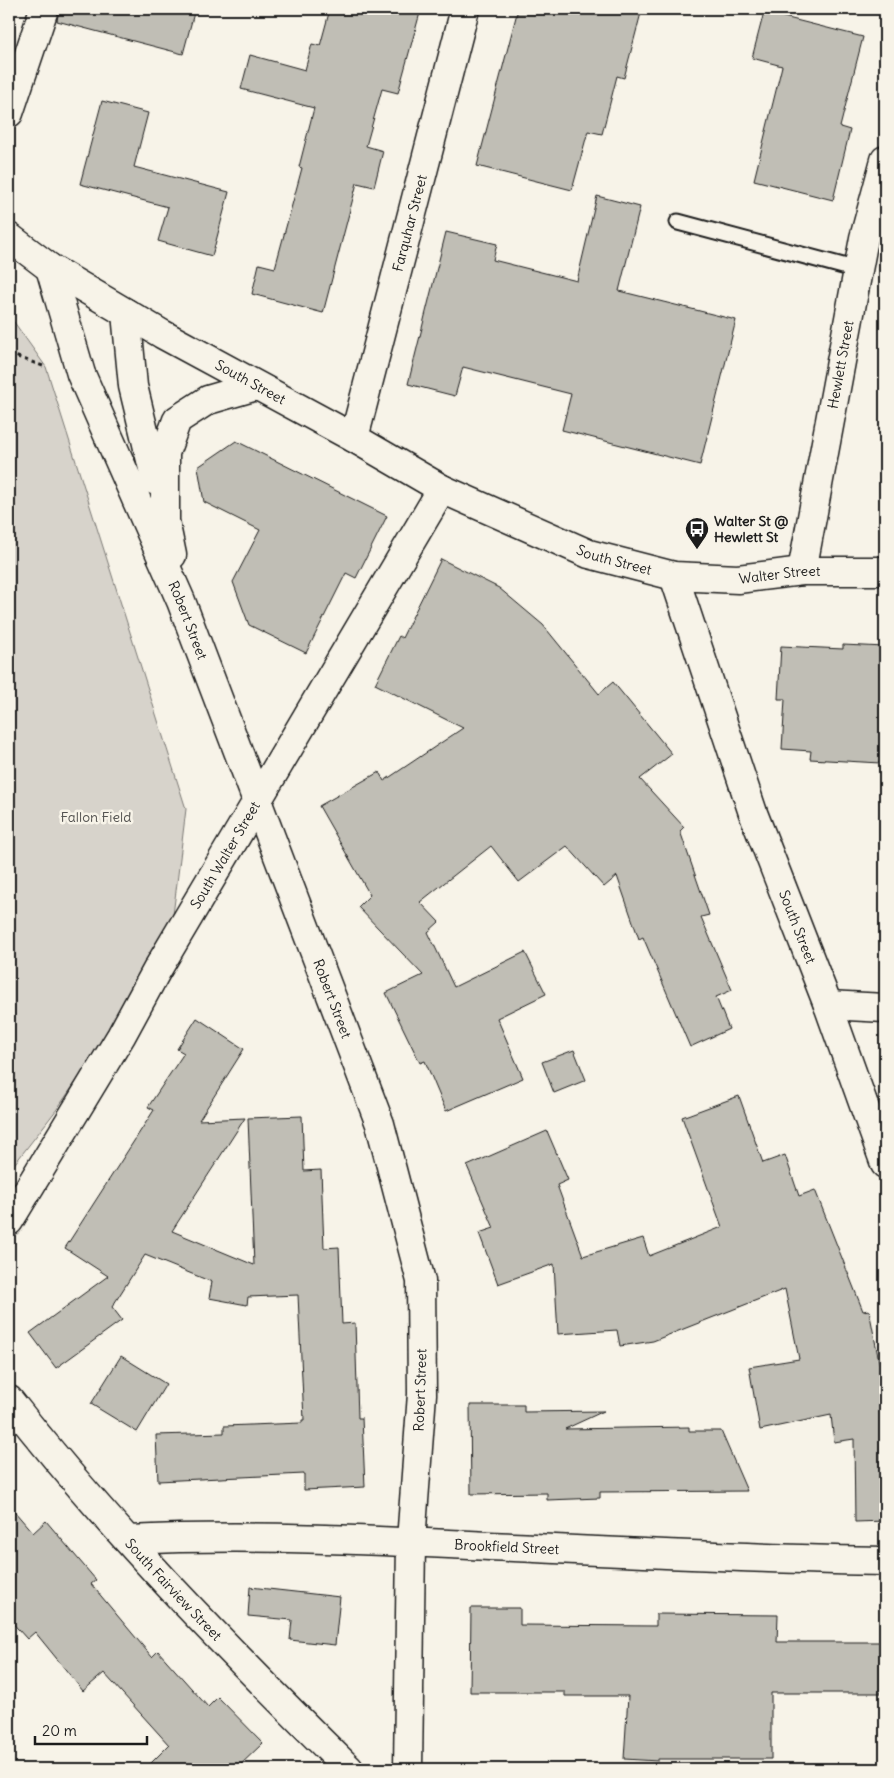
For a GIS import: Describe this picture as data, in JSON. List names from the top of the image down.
{
  "streets": {
    "street": [
      "Farquhar Street",
      "Hewlett Street",
      "South Street",
      "Walter Street",
      "Robert Street",
      "South Walter Street",
      "Brookfield Street",
      "South Fairview Street"
    ]
  },
  "crossings": [
    ["Farquhar Street", "South Street"],
    ["Hewlett Street", "Walter Street"],
    ["South Street", "Walter Street"],
    ["South Street", "Robert Street"],
    ["South Street", "South Walter Street"],
    ["Robert Street", "South Walter Street"],
    ["Robert Street", "Brookfield Street"],
    ["Brookfield Street", "South Fairview Street"]
  ],
  "parks": ["Fallon Field"],
  "places": {
    "bus stop": ["Walter St @ Hewlett St"]
  },
  "scale_bar": "20 m"
}
